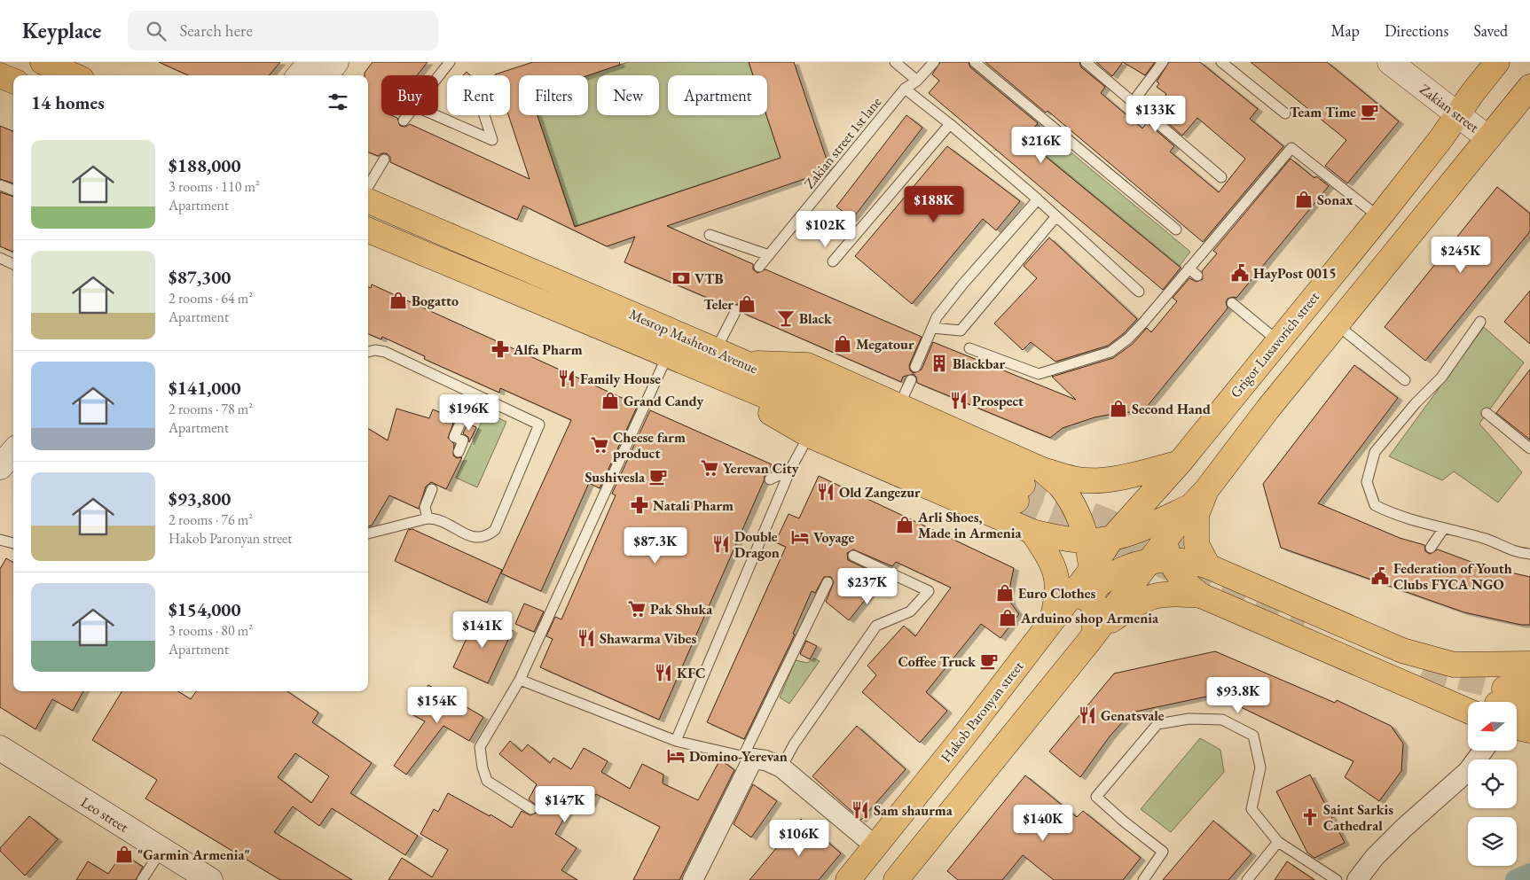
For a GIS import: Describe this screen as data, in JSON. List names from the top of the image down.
{
  "streets": {
    "main road": [
      "Zakian street",
      "Mesrop Mashtots Avenue",
      "Grigor Lusavorich street",
      "Hakob Paronyan street",
      "Leo street"
    ],
    "lane": ["Zakian street 1st lane"]
  },
  "crossings": [
    ["Zakian street", "Grigor Lusavorich street"],
    ["Grigor Lusavorich street", "Hakob Paronyan street"]
  ],
  "places": {
    "cafe": ["Team Time", "Sushivesla", "Coffee Truck"],
    "shop": [
      "Sonax",
      "Bogatto",
      "Teler",
      "Megatour",
      "Grand Candy",
      "Second Hand",
      "Arli Shoes, Made in Armenia",
      "Euro Clothes",
      "Arduino shop Armenia",
      "\"Garmin Armenia\""
    ],
    "public building": ["HayPost 0015", "Federation of Youth Clubs FYCA NGO"],
    "bank": ["VTB"],
    "bar": ["Black"],
    "pharmacy": ["Alfa Pharm", "Natali Pharm"],
    "building": ["Blackbar"],
    "restaurant": [
      "Family House",
      "Prospect",
      "Old Zangezur",
      "Double Dragon",
      "Shawarma Vibes",
      "KFC",
      "Genatsvale",
      "Sam shaurma"
    ],
    "supermarket": ["Cheese farm product", "Yerevan City", "Pak Shuka"],
    "hotel": ["Voyage", "Domino-Yerevan"],
    "church": ["Saint Sarkis Cathedral"]
  },
  "north": "left",
  "page": {
    "header": "Keyplace",
    "search": "Search here",
    "nav": ["Map", "Directions", "Saved"],
    "chip": [
      "Buy",
      "Rent",
      "Filters",
      "New",
      "Apartment"
    ],
    "heading": "14 homes",
    "price": [
      "$133K",
      "$216K",
      "$188K",
      "$102K",
      "$245K",
      "$196K",
      "$87.3K",
      "$237K",
      "$141K",
      "$93.8K",
      "$154K",
      "$147K",
      "$140K",
      "$106K"
    ],
    "list": [
      {
        "name": "$188,000",
        "note": "3 rooms · 110 m² · Apartment"
      },
      {
        "name": "$87,300",
        "note": "2 rooms · 64 m² · Apartment"
      },
      {
        "name": "$141,000",
        "note": "2 rooms · 78 m² · Apartment"
      },
      {
        "name": "$93,800",
        "note": "2 rooms · 76 m² · Hakob Paronyan street"
      },
      {
        "name": "$154,000",
        "note": "3 rooms · 80 m² · Apartment"
      }
    ]
  }
}
